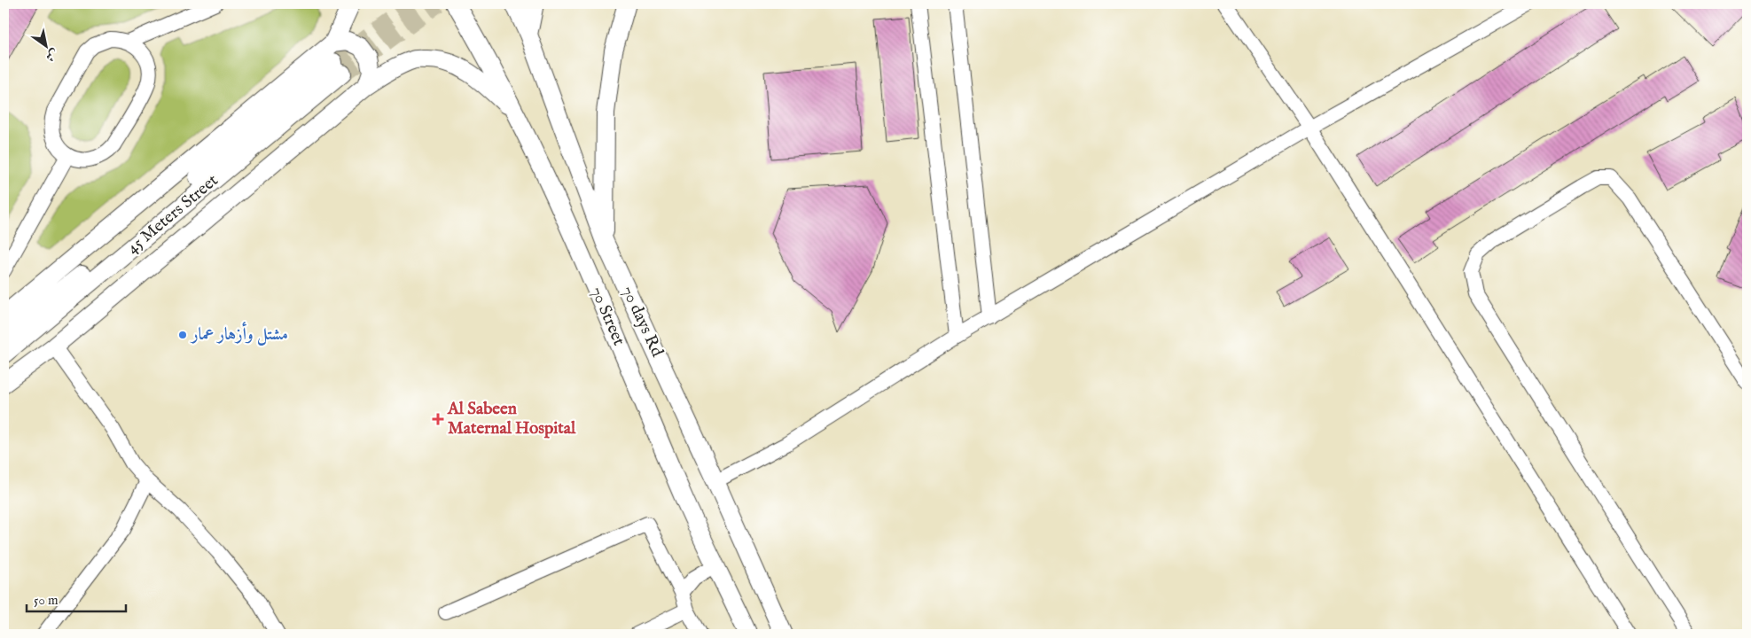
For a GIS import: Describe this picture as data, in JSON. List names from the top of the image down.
{
  "streets": {
    "main road": ["45 Meters Street", "70 Street", "70 days Rd"]
  },
  "places": {
    "other": ["مشتل وأزهار عمار"],
    "health": ["Al Sabeen Maternal Hospital"]
  },
  "scale_bar": "50 m",
  "north": "bottom right"
}
